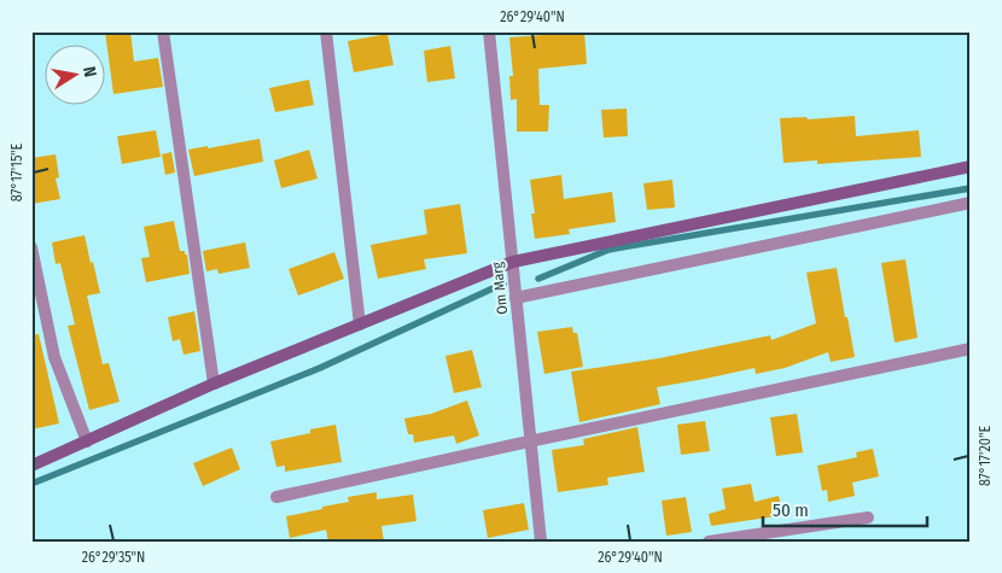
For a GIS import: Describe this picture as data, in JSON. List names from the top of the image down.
{
  "streets": {
    "street": ["Om Marg"]
  },
  "scale_bar": "50 m",
  "north": "right",
  "coordinates": [
    "26°29'40\"N",
    "87°17'15\"E",
    "87°17'20\"E",
    "26°29'35\"N"
  ]
}
